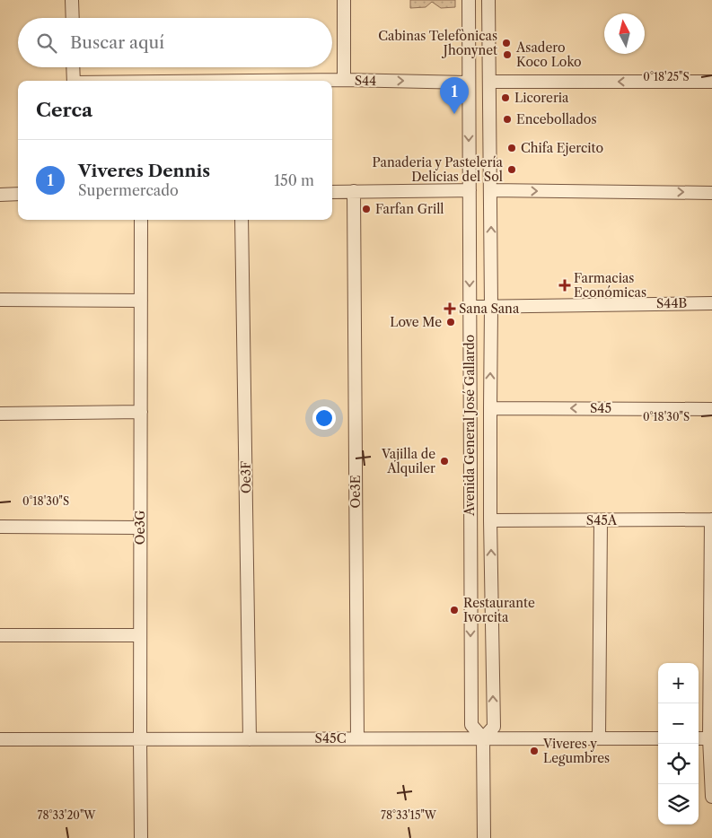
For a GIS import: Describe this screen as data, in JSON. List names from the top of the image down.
{
  "streets": {
    "street": [
      "S44",
      "S44B",
      "S45",
      "Avenida General José Gallardo",
      "Oe3F",
      "Oe3E",
      "S45A",
      "Oe3G",
      "S45C"
    ]
  },
  "crossings": [
    ["S44", "Avenida General José Gallardo"],
    ["S44B", "Avenida General José Gallardo"],
    ["S45", "Avenida General José Gallardo"],
    ["Avenida General José Gallardo", "S45A"],
    ["Avenida General José Gallardo", "S45C"],
    ["Oe3F", "S45C"],
    ["Oe3E", "S45C"],
    ["Oe3G", "S45C"]
  ],
  "one_way": ["S45"],
  "places": {
    "other": [
      "Cabinas Telefònicas Jhonynet",
      "Asadero Koco Loko",
      "Licoreria",
      "Encebollados",
      "Chifa Ejercito",
      "Panaderia y Pastelería Delicias del Sol",
      "Farfan Grill",
      "Love Me",
      "Vajilla de Alquiler",
      "Restaurante Ivorcita",
      "Viveres y Legumbres"
    ],
    "health": ["Farmacias Económicas", "Sana Sana"]
  },
  "north": "top",
  "page": {
    "search": "Buscar aquí",
    "pins": "1",
    "heading": "Cerca",
    "list": [
      {
        "mark": "1",
        "name": "Viveres Dennis",
        "note": "Supermercado",
        "value": "150 m"
      }
    ],
    "map_buttons": ["+", "−"]
  },
  "coordinates": [
    "0°18'25\"S",
    "0°18'30\"S",
    "78°33'20\"W",
    "78°33'15\"W"
  ]
}
